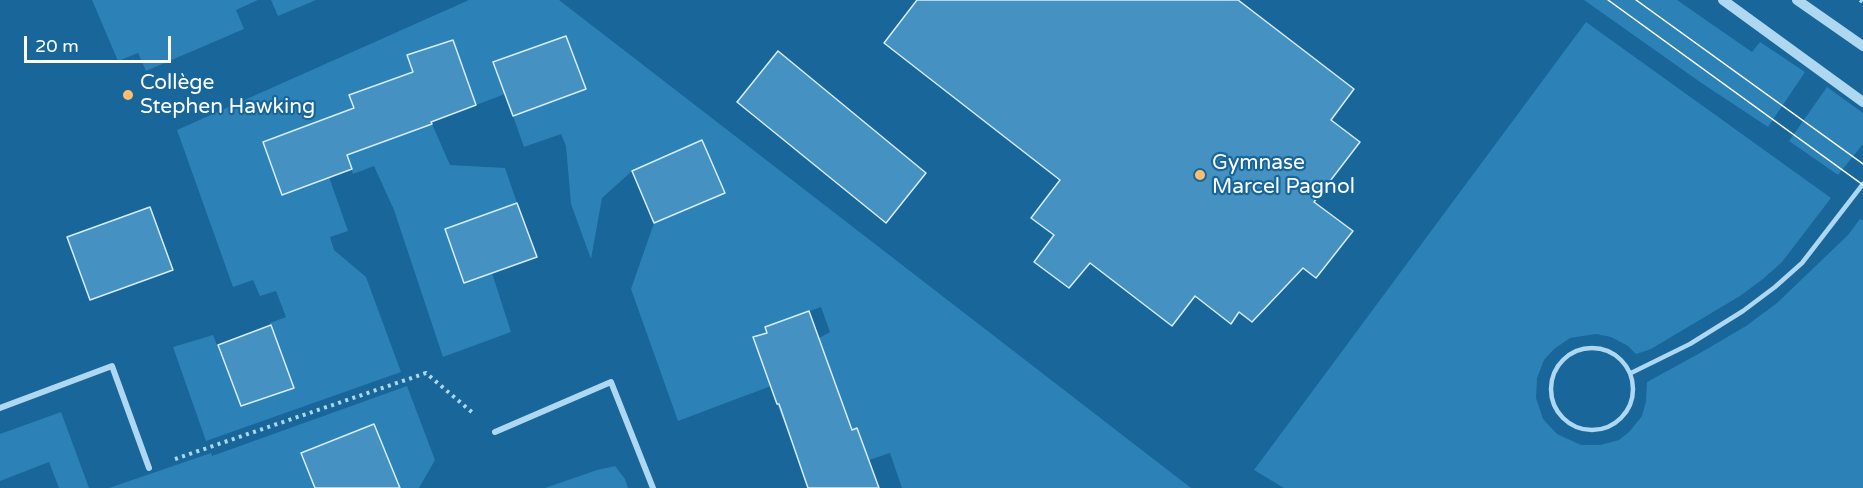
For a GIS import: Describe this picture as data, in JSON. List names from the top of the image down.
{
  "places": ["Collège Stephen Hawking", "Gymnase Marcel Pagnol"],
  "scale_bar": "20 m"
}
